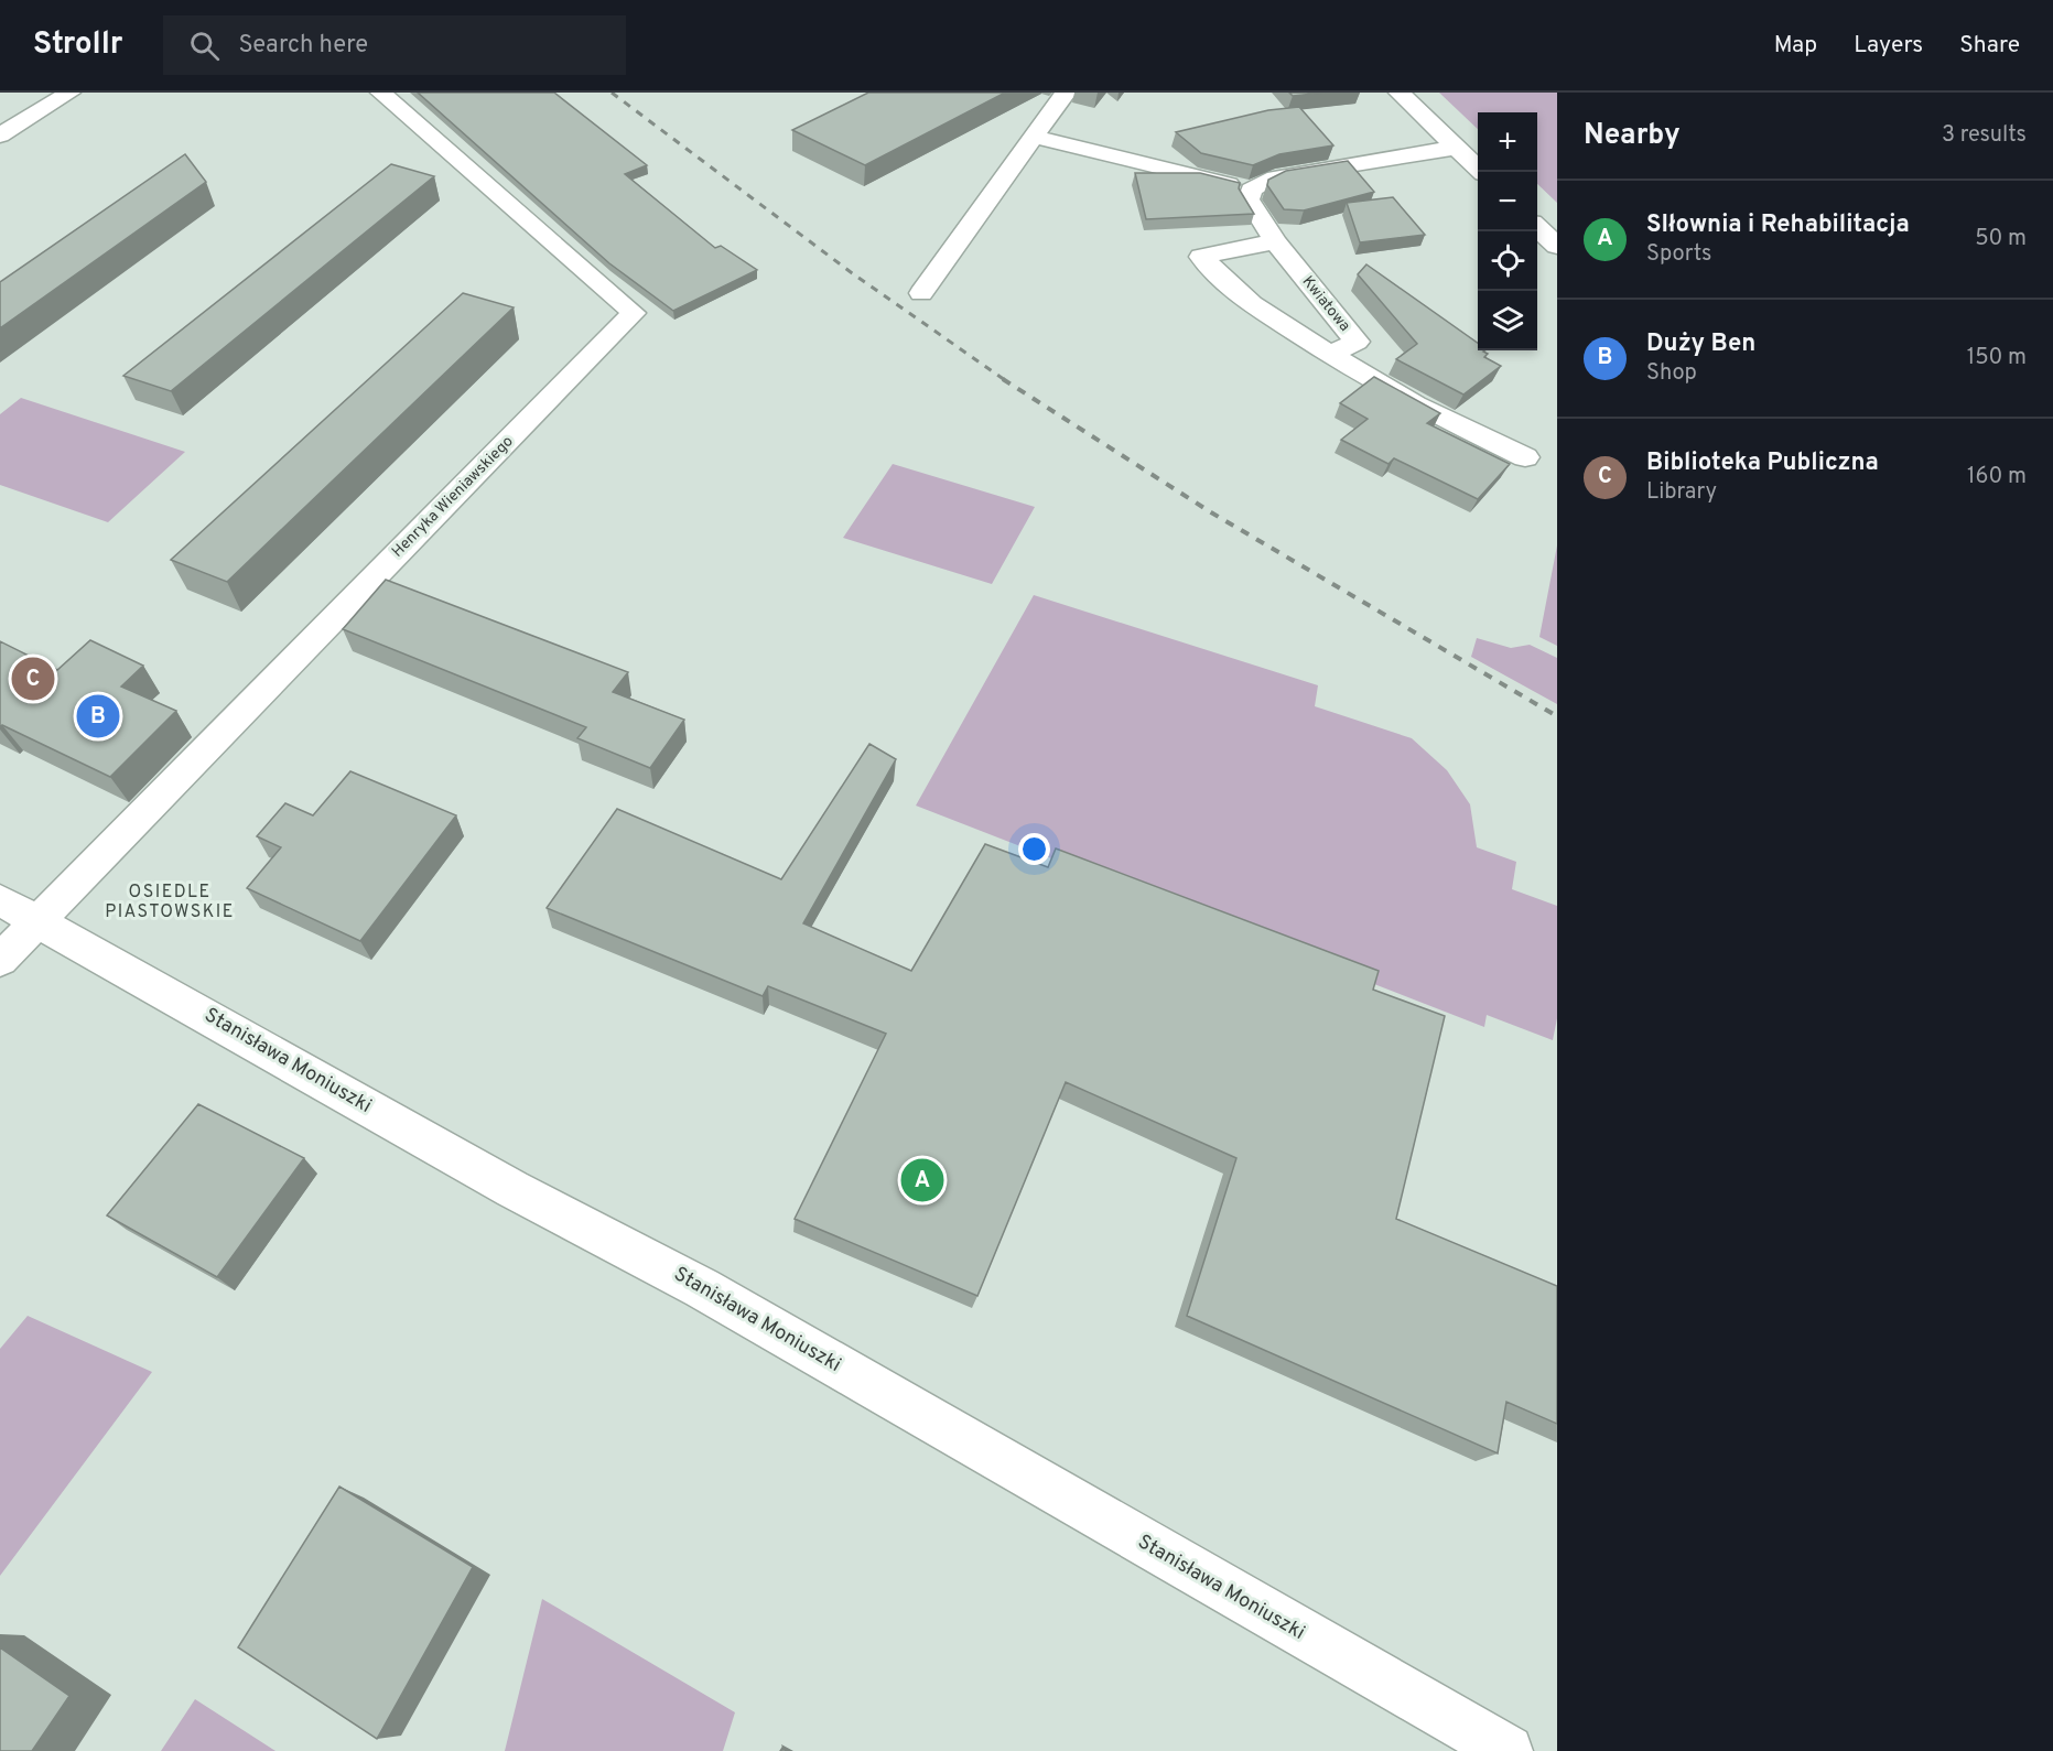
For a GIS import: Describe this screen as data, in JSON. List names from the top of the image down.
{
  "streets": {
    "street": ["Kwiatowa", "Henryka Wieniawskiego", "Stanisława Moniuszki"]
  },
  "crossings": [
    ["Henryka Wieniawskiego", "Stanisława Moniuszki"]
  ],
  "districts": ["OSIEDLE PIASTOWSKIE"],
  "page": {
    "header": "Strollr",
    "search": "Search here",
    "nav": ["Map", "Layers", "Share"],
    "heading": ["Nearby", "3 results"],
    "map_buttons": ["+", "−"],
    "list": [
      {
        "mark": "A",
        "name": "SIłownia i Rehabilitacja",
        "note": "Sports",
        "value": "50 m"
      },
      {
        "mark": "B",
        "name": "Duży Ben",
        "note": "Shop",
        "value": "150 m"
      },
      {
        "mark": "C",
        "name": "Biblioteka Publiczna",
        "note": "Library",
        "value": "160 m"
      }
    ],
    "pins": ["C", "B", "A"]
  }
}
